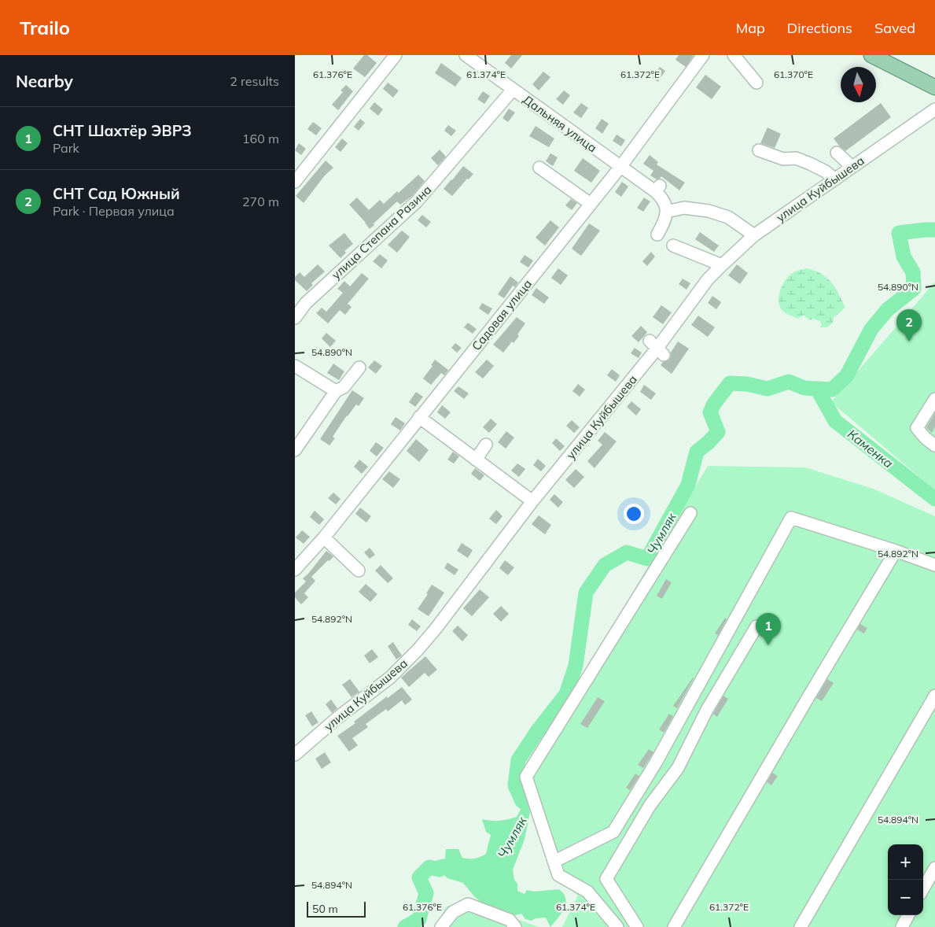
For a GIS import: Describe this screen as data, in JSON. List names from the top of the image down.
{
  "streets": {
    "street": [
      "Дальняя улица",
      "улица Куйбышева",
      "улица Степана Разина",
      "Садовая улица"
    ]
  },
  "crossings": [
    ["Дальняя улица", "улица Степана Разина"],
    ["Дальняя улица", "Садовая улица"]
  ],
  "water": ["Каменка", "Чумляк"],
  "scale_bar": "50 m",
  "north": "bottom",
  "page": {
    "header": "Trailo",
    "nav": ["Map", "Directions", "Saved"],
    "heading": ["Nearby", "2 results"],
    "list": [
      {
        "mark": "1",
        "name": "СНТ Шахтёр ЭВРЗ",
        "note": "Park",
        "value": "160 m"
      },
      {
        "mark": "2",
        "name": "СНТ Сад Южный",
        "note": "Park · Первая улица",
        "value": "270 m"
      }
    ],
    "pins": ["2", "1"],
    "map_buttons": ["+", "−"],
    "scale": "50 m"
  },
  "coordinates": [
    "61.376°E",
    "61.374°E",
    "61.372°E",
    "61.370°E",
    "54.890°N",
    "54.892°N",
    "54.894°N"
  ]
}
